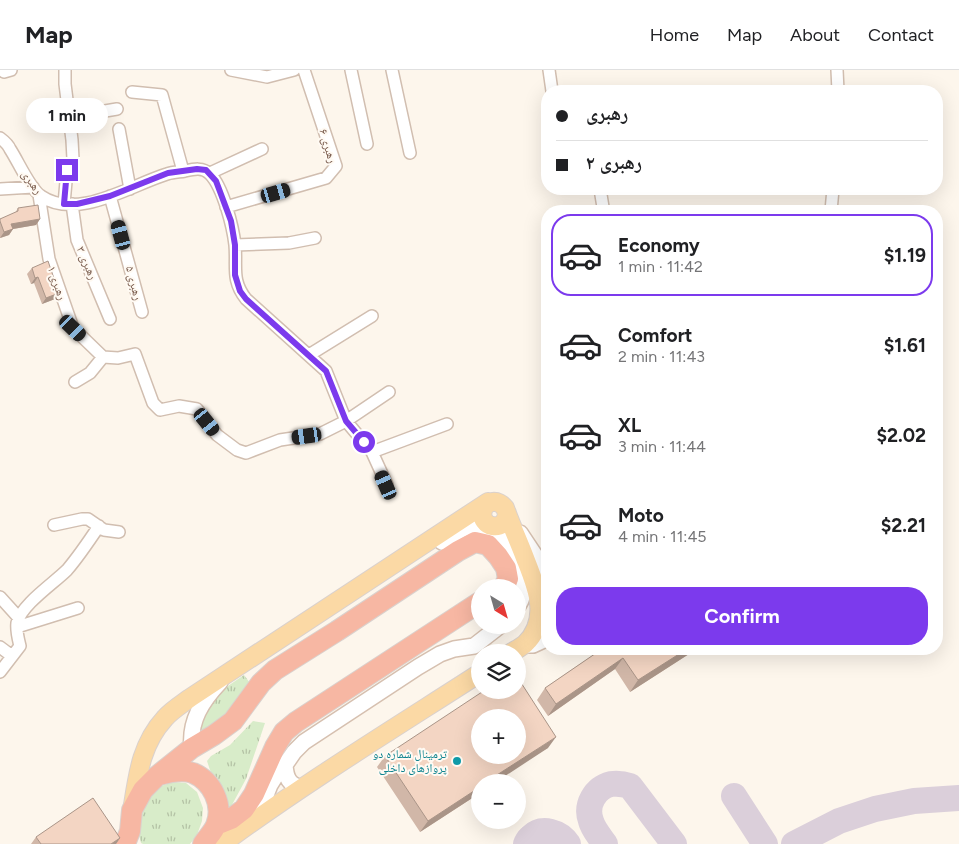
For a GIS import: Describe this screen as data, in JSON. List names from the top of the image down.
{
  "streets": {
    "street": [
      "رهبری ۶",
      "رهبری",
      "رهبری ۳",
      "رهبری ۱",
      "رهبری ۵"
    ]
  },
  "crossings": [
    ["رهبری", "رهبری ۳"],
    ["رهبری", "رهبری ۱"],
    ["رهبری", "رهبری ۵"]
  ],
  "places": ["ترمینال شماره دو پروازهای داخلی"],
  "north": "bottom right",
  "page": {
    "header": "Map",
    "nav": [
      "Home",
      "Map",
      "About",
      "Contact"
    ],
    "banner": ["رهبری", "رهبری ۲"],
    "bubble": "1 min",
    "list": [
      {
        "name": "Economy",
        "note": "1 min · 11:42",
        "value": "$1.19"
      },
      {
        "name": "Comfort",
        "note": "2 min · 11:43",
        "value": "$1.61"
      },
      {
        "name": "XL",
        "note": "3 min · 11:44",
        "value": "$2.02"
      },
      {
        "name": "Moto",
        "note": "4 min · 11:45",
        "value": "$2.21"
      }
    ],
    "buttons": "Confirm",
    "map_buttons": ["+", "−"]
  }
}
